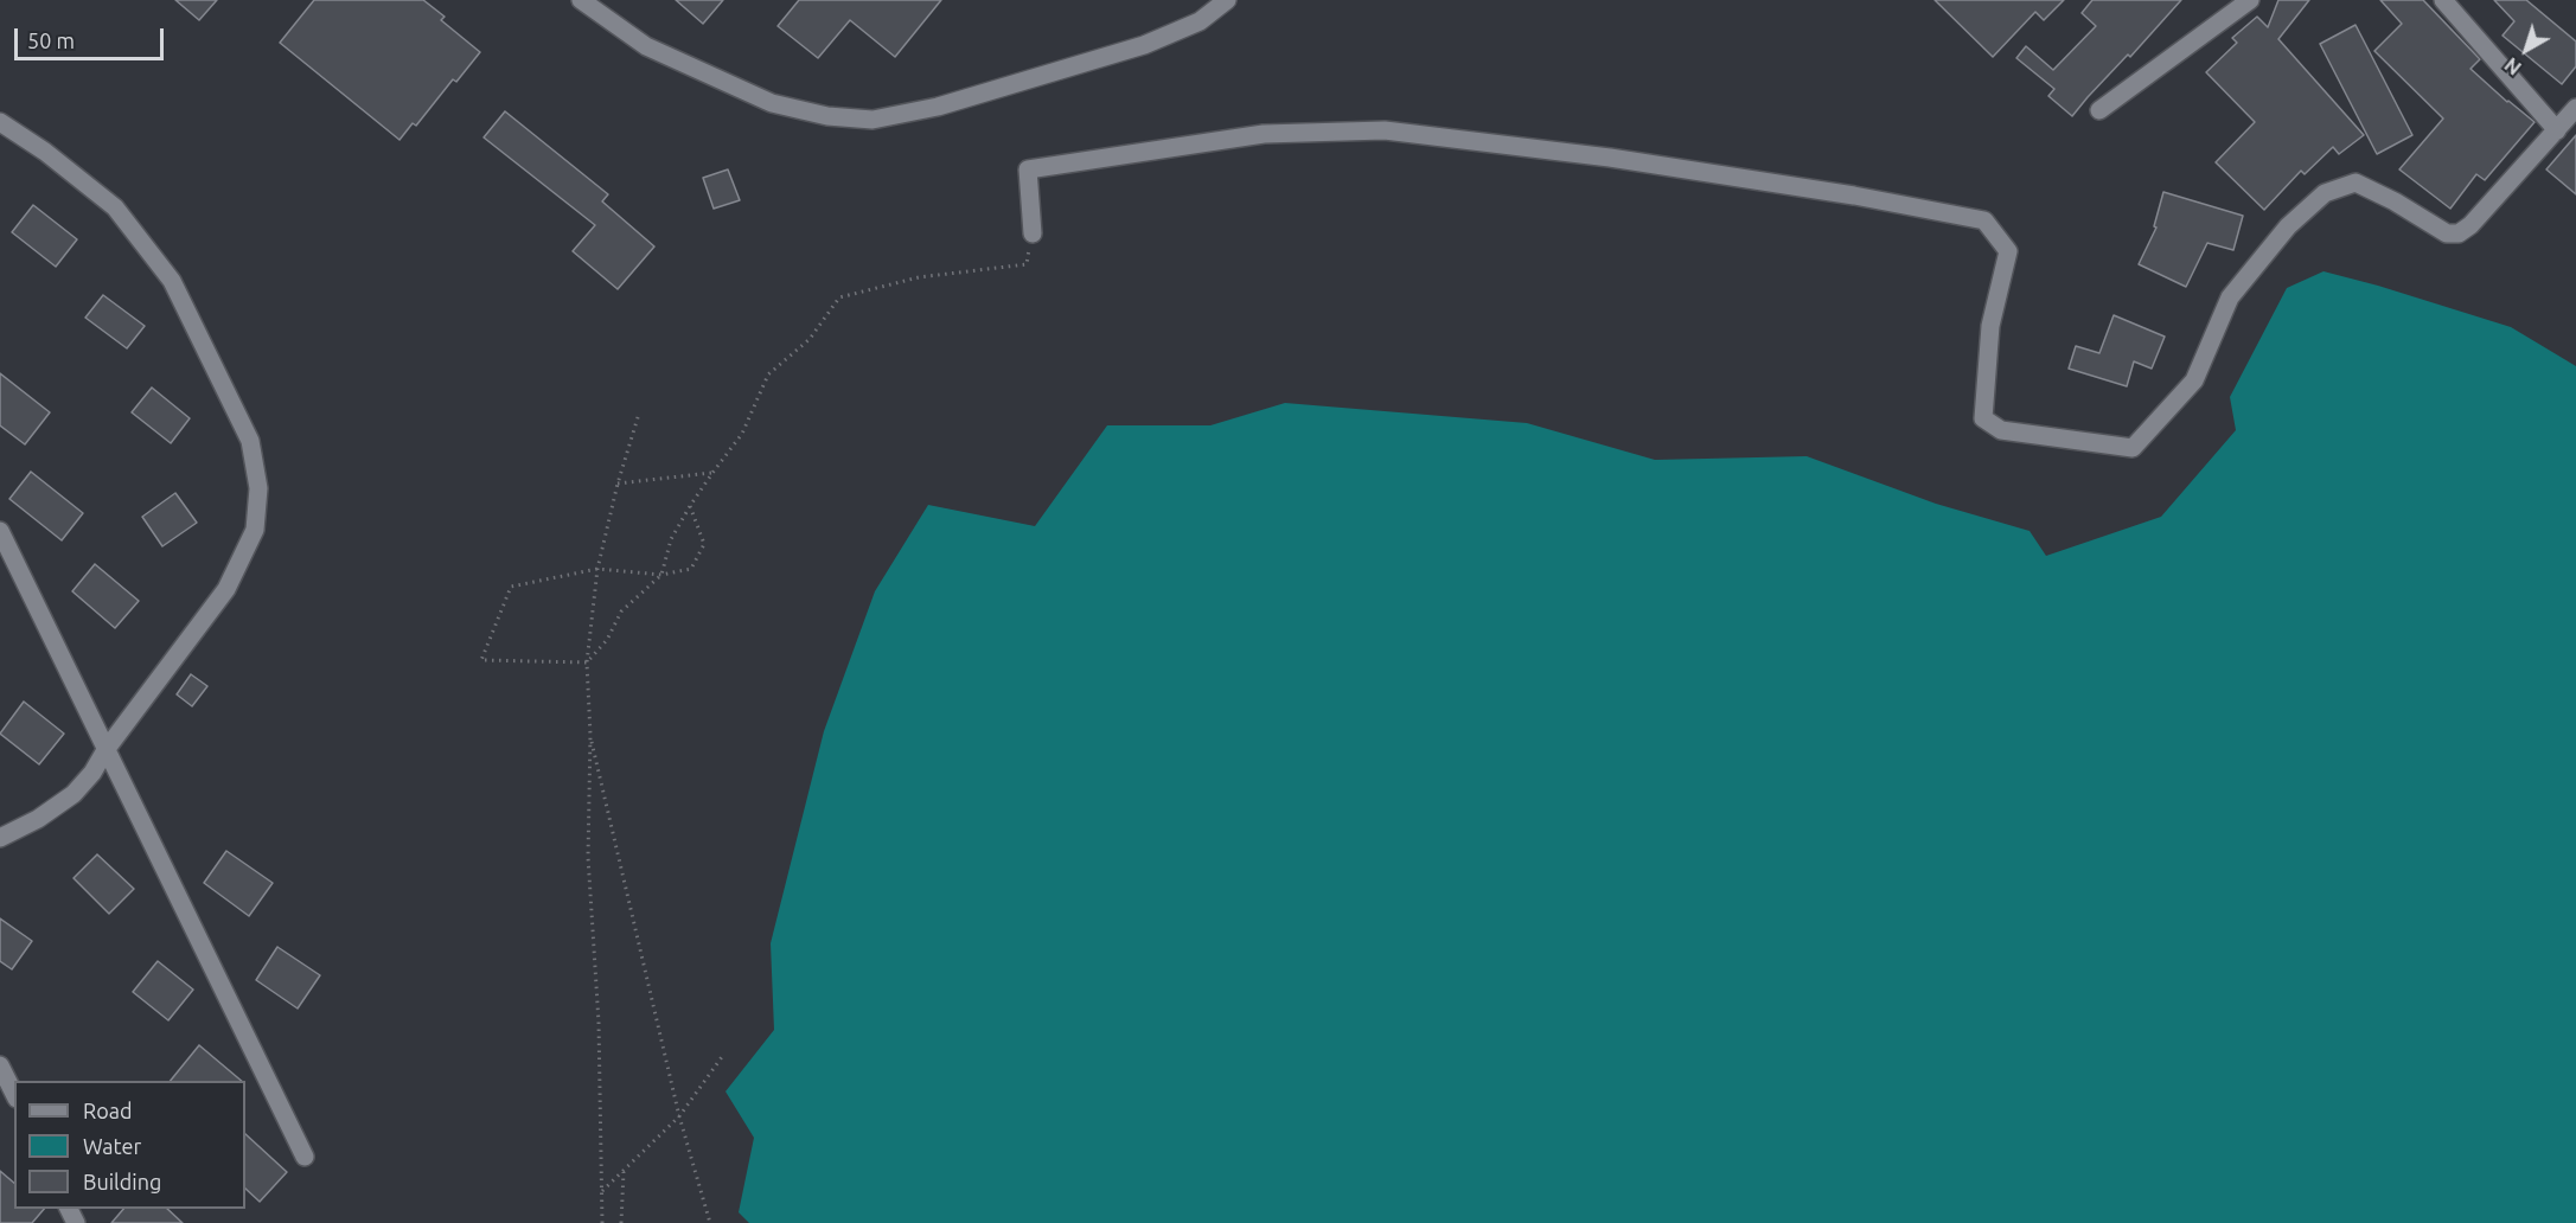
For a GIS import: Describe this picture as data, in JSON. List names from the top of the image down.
{
  "legend": ["Road", "Water", "Building"],
  "scale_bar": "50 m",
  "north": "bottom left"
}
